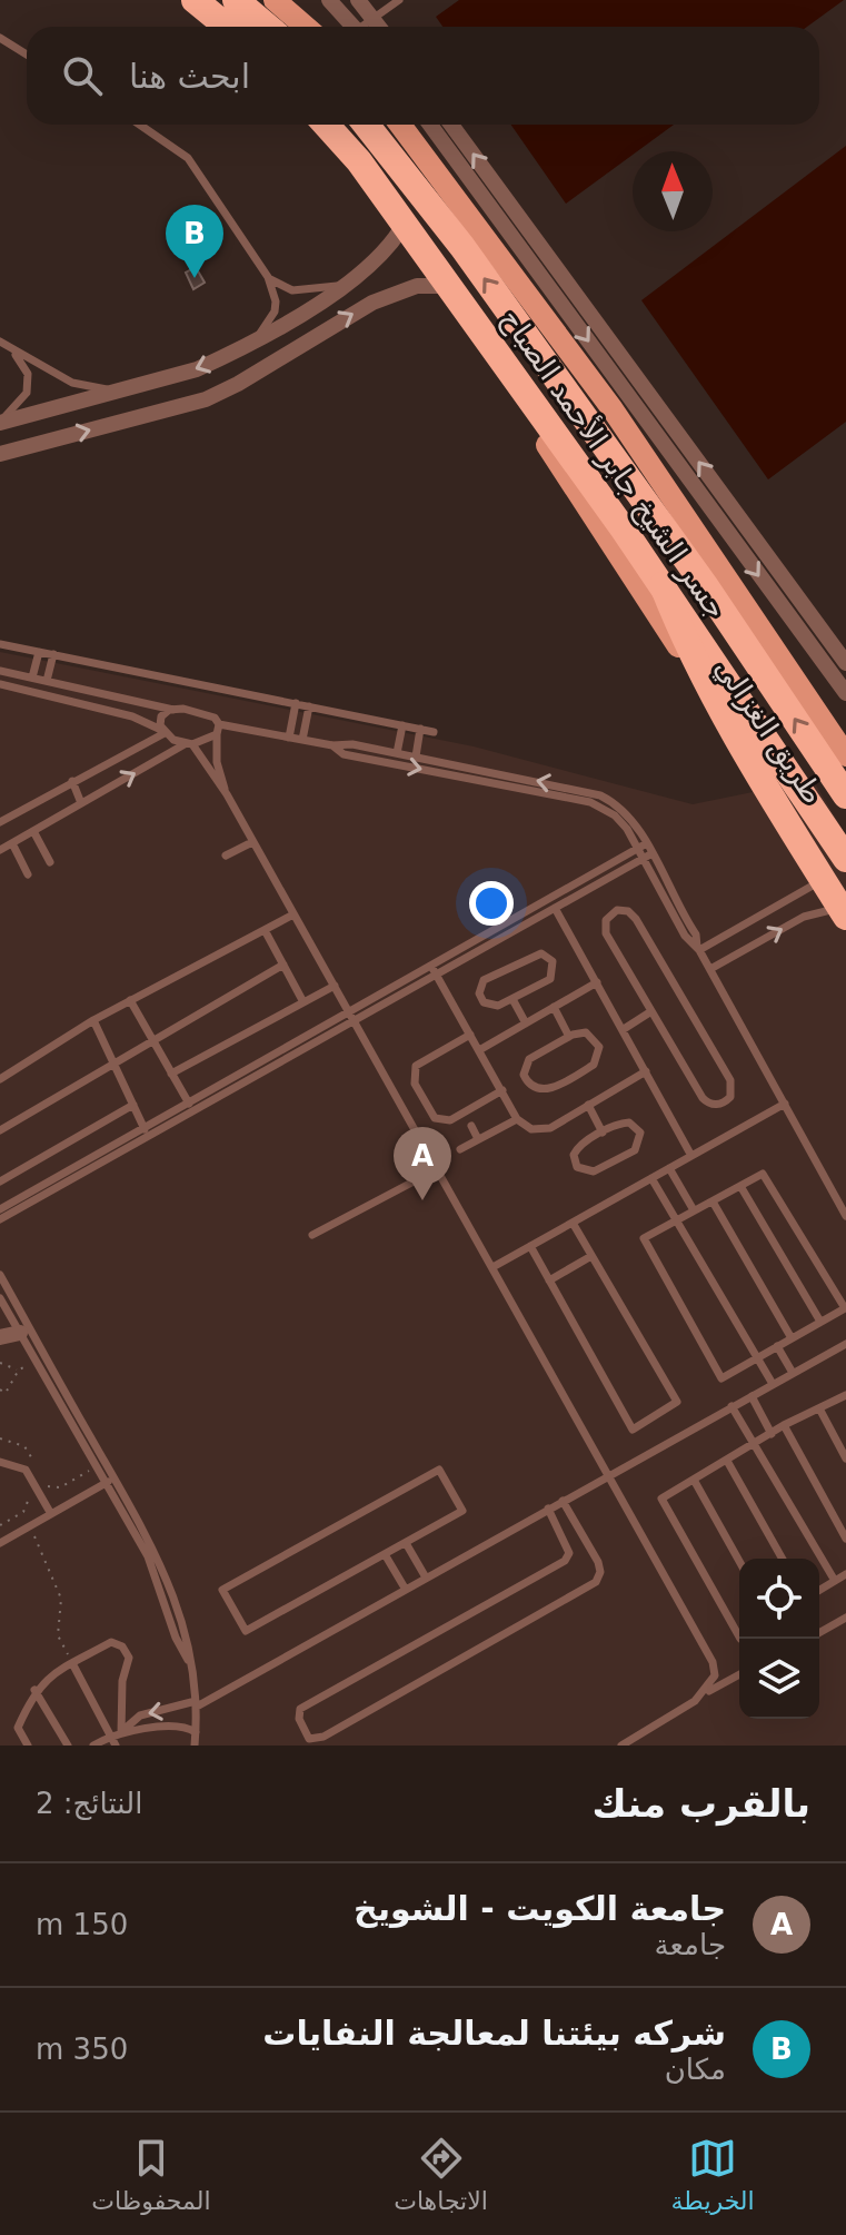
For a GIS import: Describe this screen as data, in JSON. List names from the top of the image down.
{
  "streets": {
    "highway": ["جسر الشيخ جابر الأحمد الصباح"],
    "main road": ["طريق الغزالي"]
  },
  "crossings": [
    ["جسر الشيخ جابر الأحمد الصباح", "طريق الغزالي"]
  ],
  "north": "top",
  "page": {
    "search": "ابحث هنا",
    "pins": ["B", "A"],
    "heading": ["بالقرب منك", "النتائج: 2"],
    "list": [
      {
        "mark": "A",
        "name": "جامعة الكويت - الشويخ",
        "note": "جامعة",
        "value": "150 m"
      },
      {
        "mark": "B",
        "name": "شركه بيئتنا لمعالجة النفايات",
        "note": "مكان",
        "value": "350 m"
      }
    ],
    "nav": ["الخريطة", "الاتجاهات", "المحفوظات"]
  }
}
